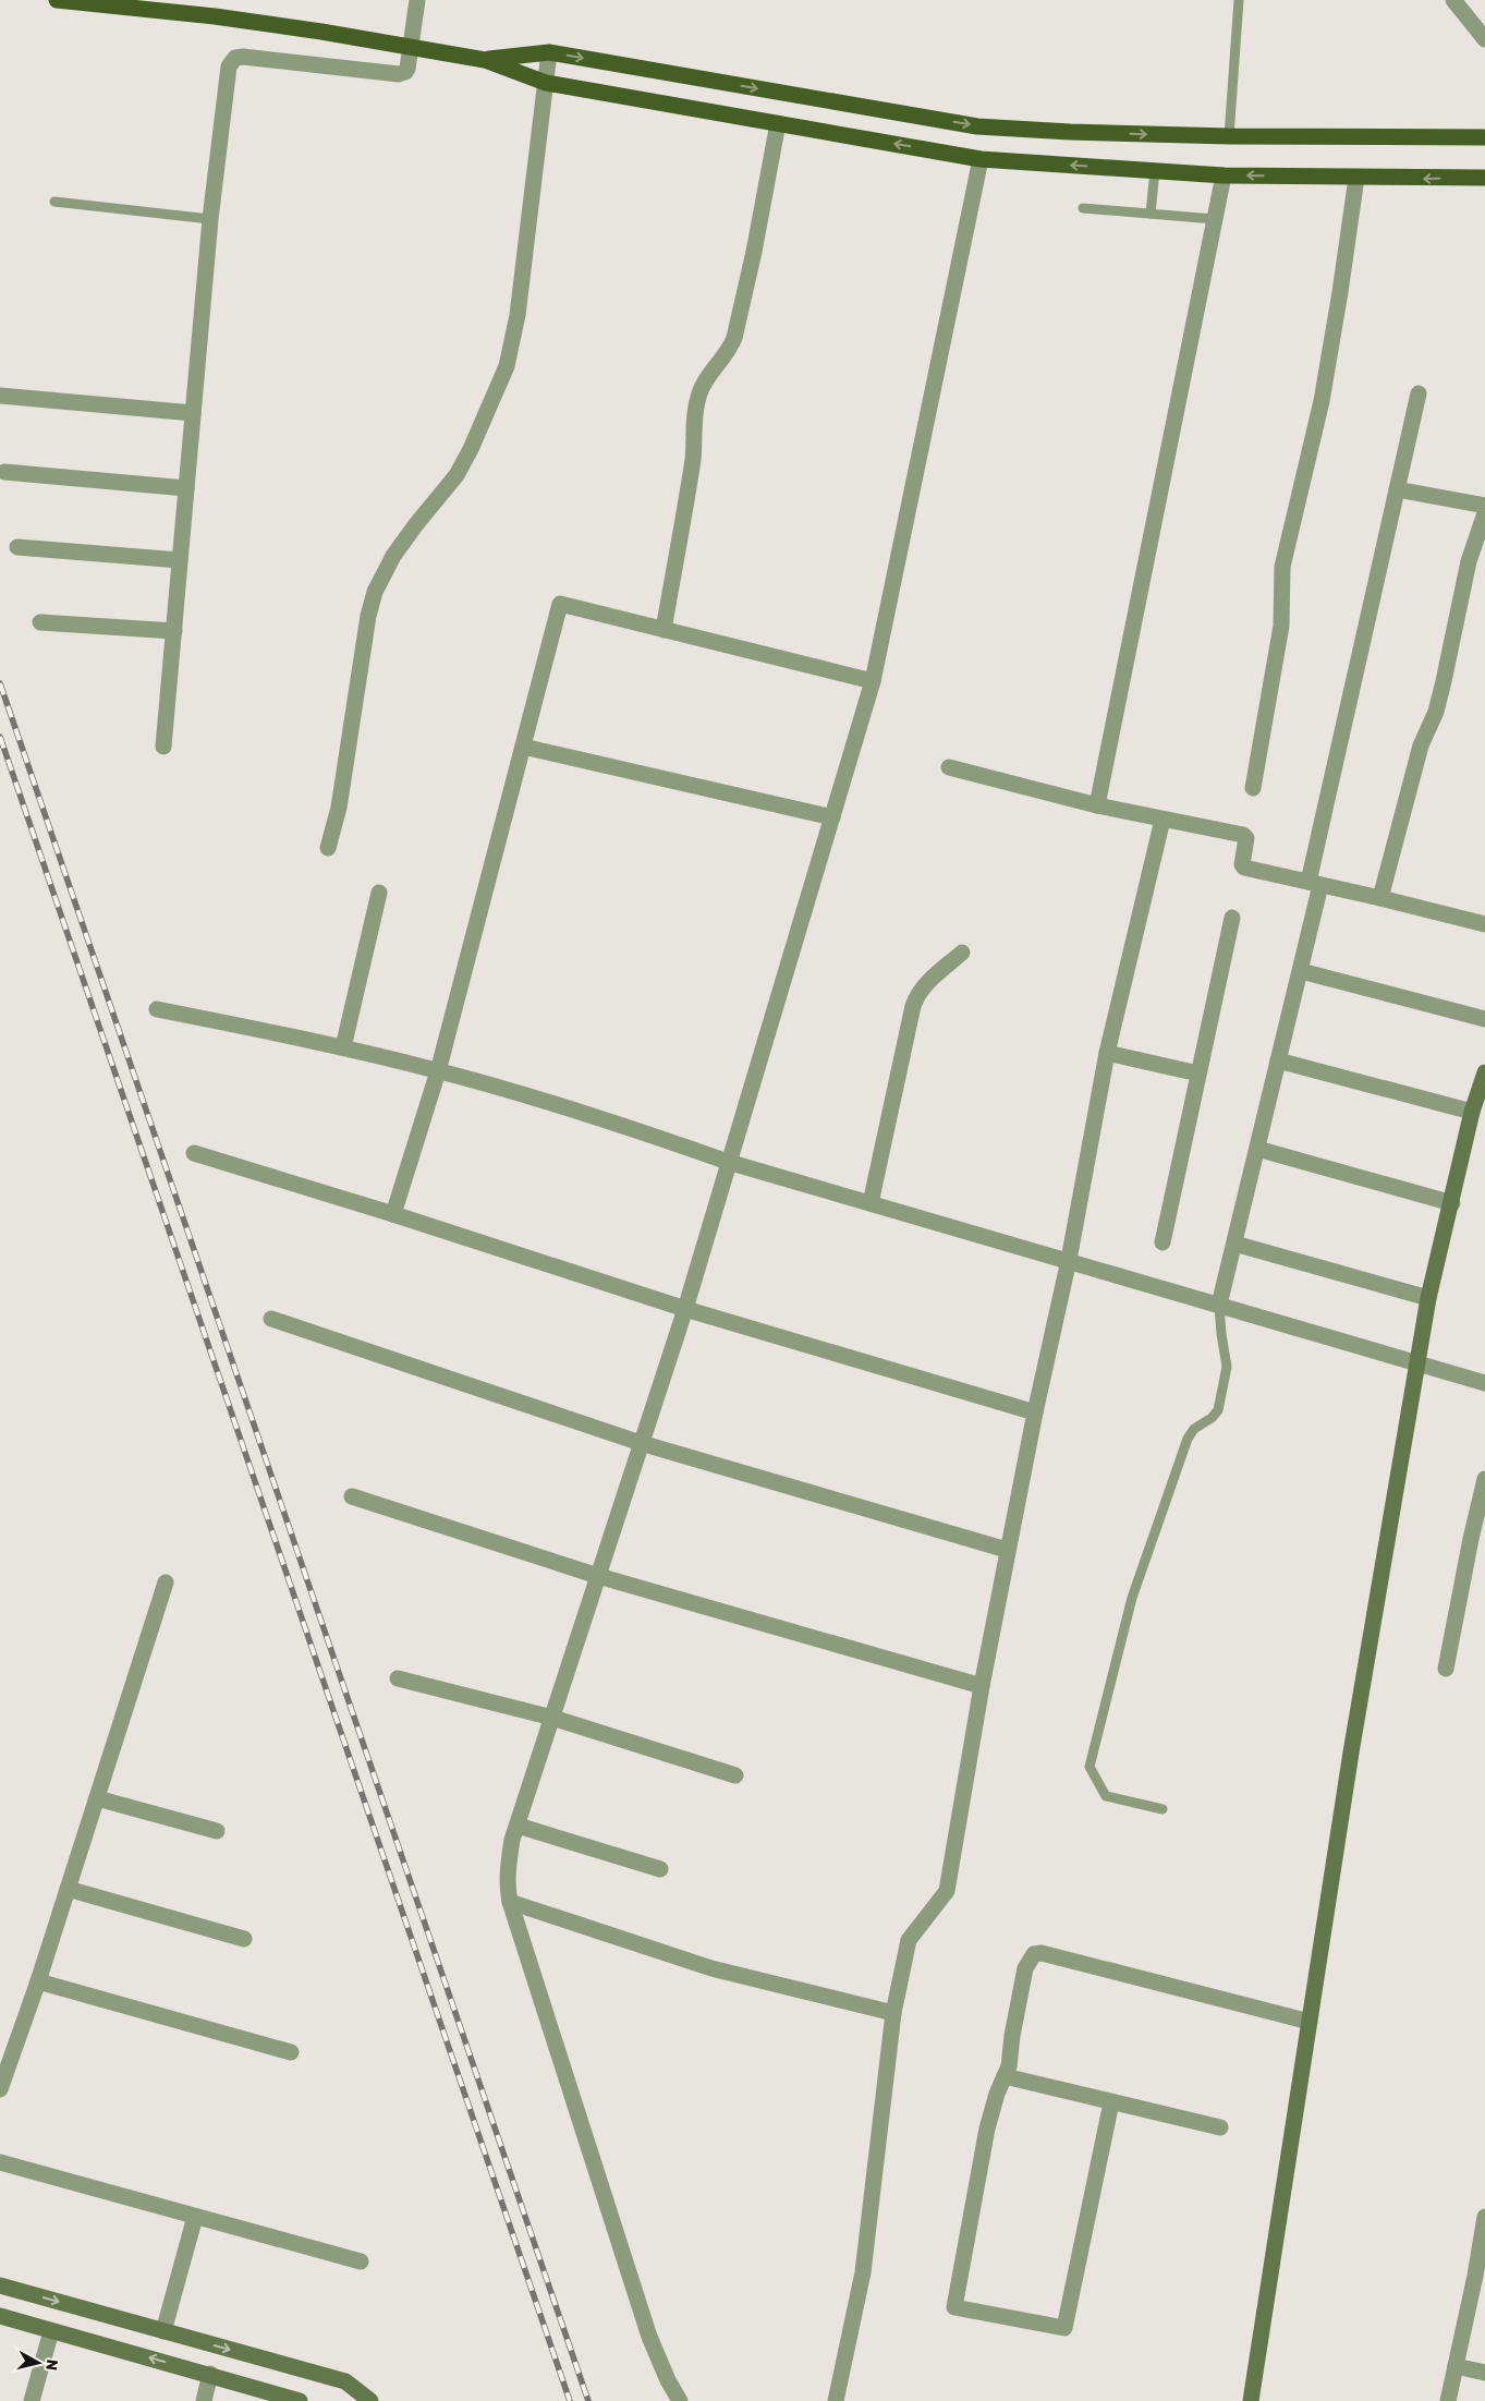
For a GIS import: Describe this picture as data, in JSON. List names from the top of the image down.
{
  "north": "right"
}
